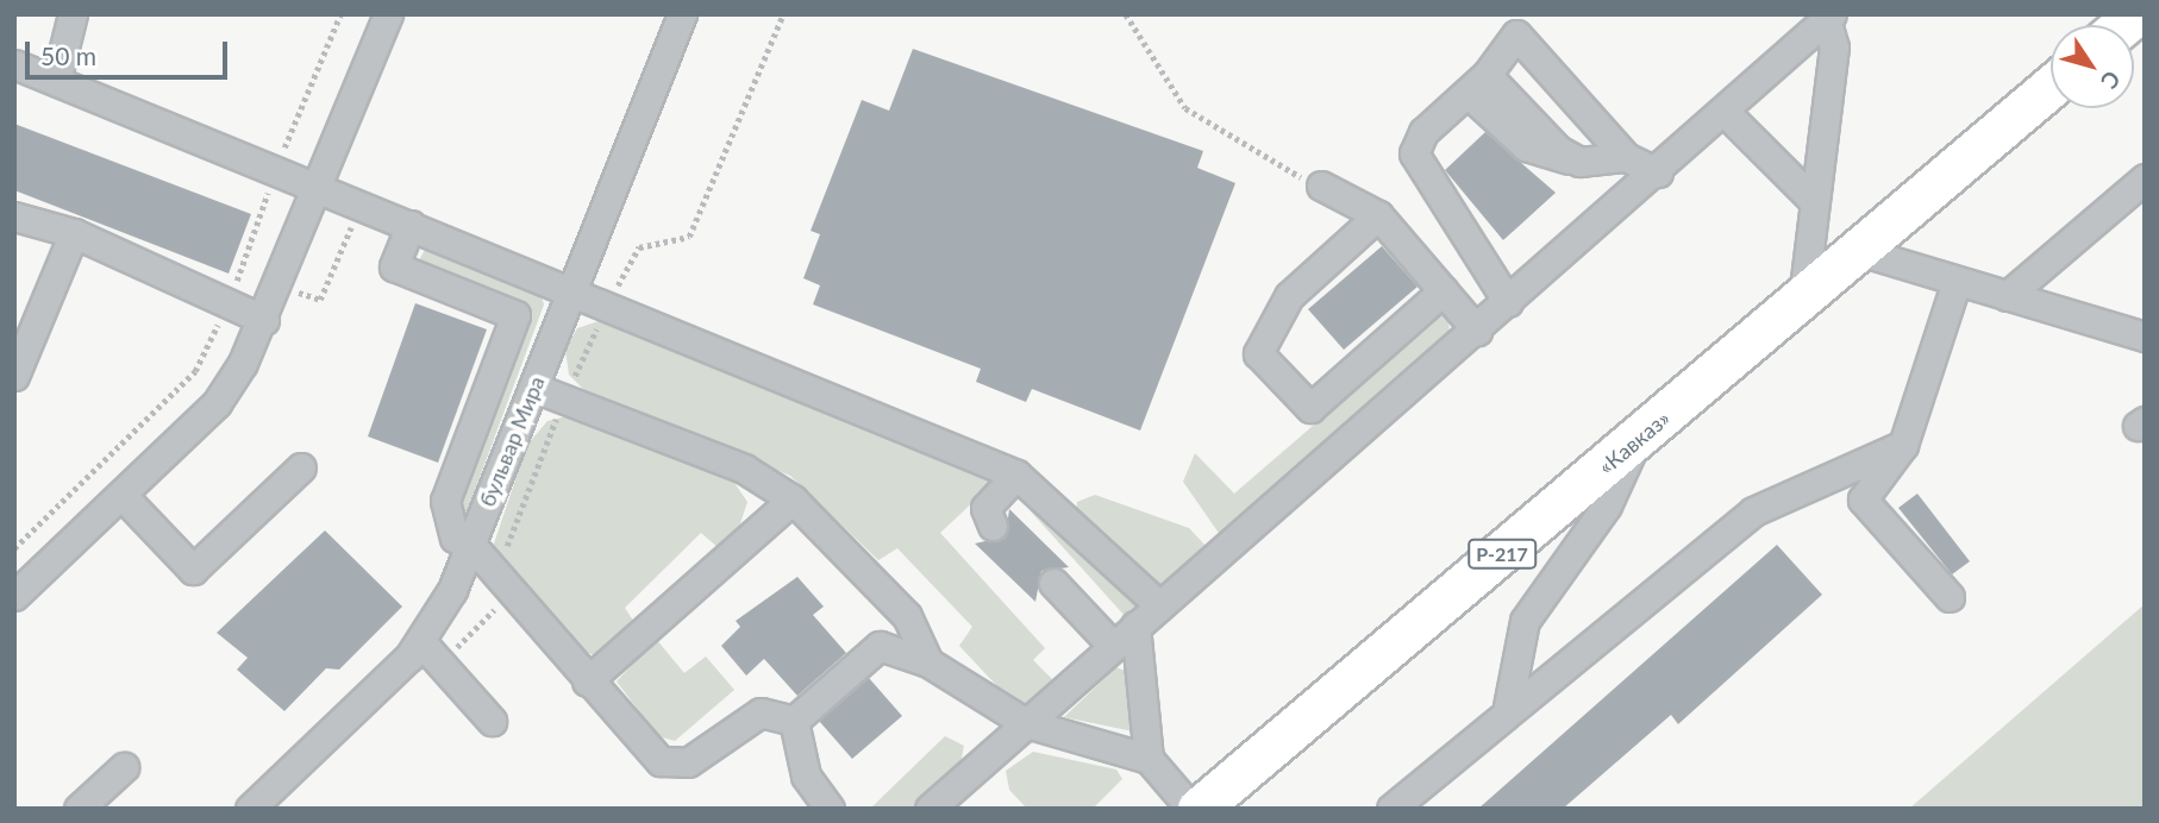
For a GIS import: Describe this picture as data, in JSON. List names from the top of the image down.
{
  "streets": {
    "highway": ["«Кавказ»", "Р-217"],
    "street": ["бульвар Мира"]
  },
  "scale_bar": "50 m",
  "north": "bottom right"
}
